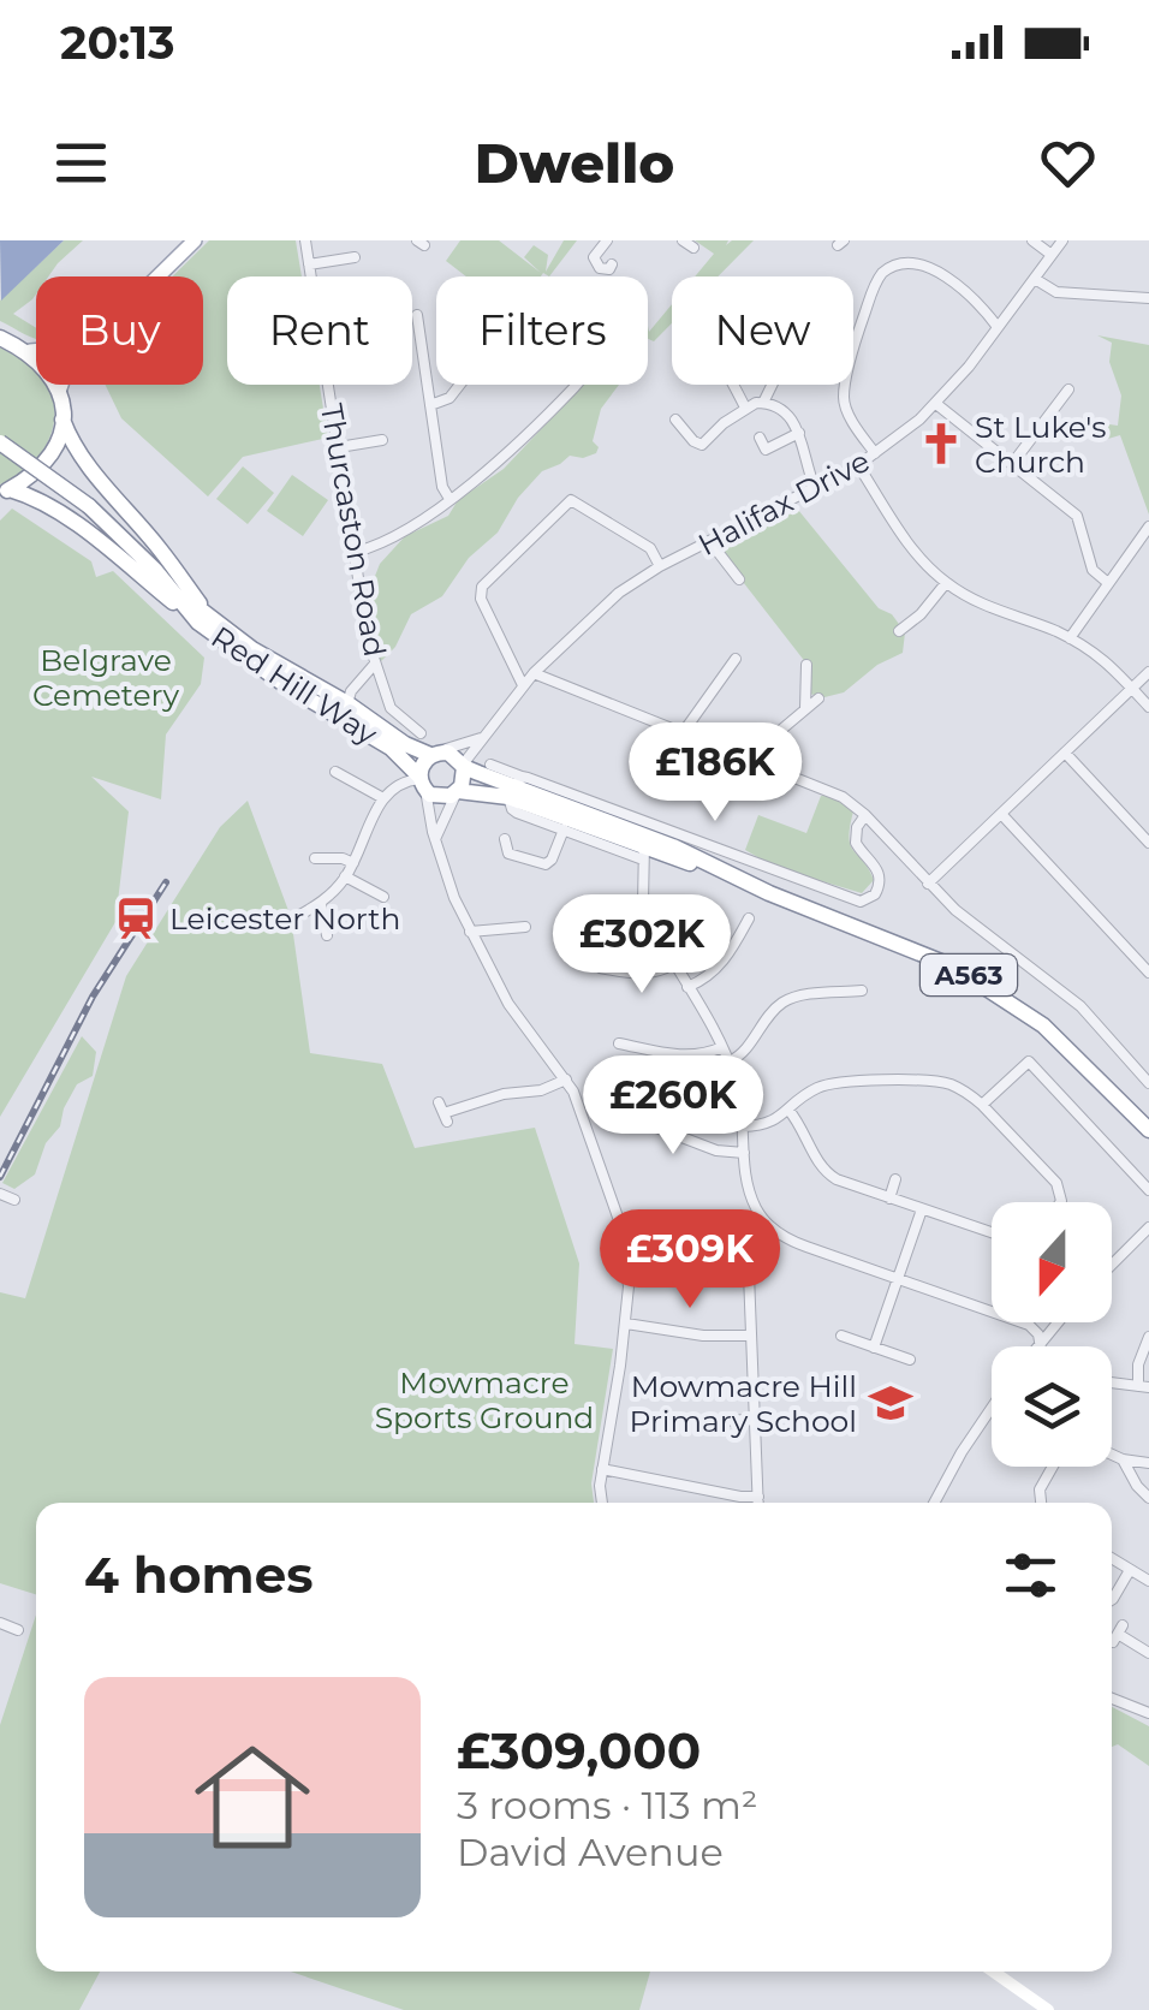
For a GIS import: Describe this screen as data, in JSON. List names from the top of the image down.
{
  "streets": {
    "highway": ["Red Hill Way", "A563"],
    "street": ["Halifax Drive", "Thurcaston Road"]
  },
  "crossings": [
    ["Halifax Drive", "Red Hill Way"],
    ["Halifax Drive", "A563"],
    ["Red Hill Way", "A563"]
  ],
  "parks": ["Belgrave Cemetery", "Mowmacre Sports Ground"],
  "places": {
    "church": ["St Luke's Church"],
    "station": ["Leicester North"],
    "school or university": ["Mowmacre Hill Primary School"]
  },
  "north": "bottom",
  "page": {
    "status": "20:13",
    "header": "Dwello",
    "chip": [
      "Buy",
      "Rent",
      "Filters",
      "New"
    ],
    "price": [
      "£186K",
      "£302K",
      "£260K",
      "£309K"
    ],
    "heading": "4 homes",
    "list": [
      {
        "name": "£309,000",
        "note": "3 rooms · 113 m² · David Avenue"
      }
    ]
  }
}
